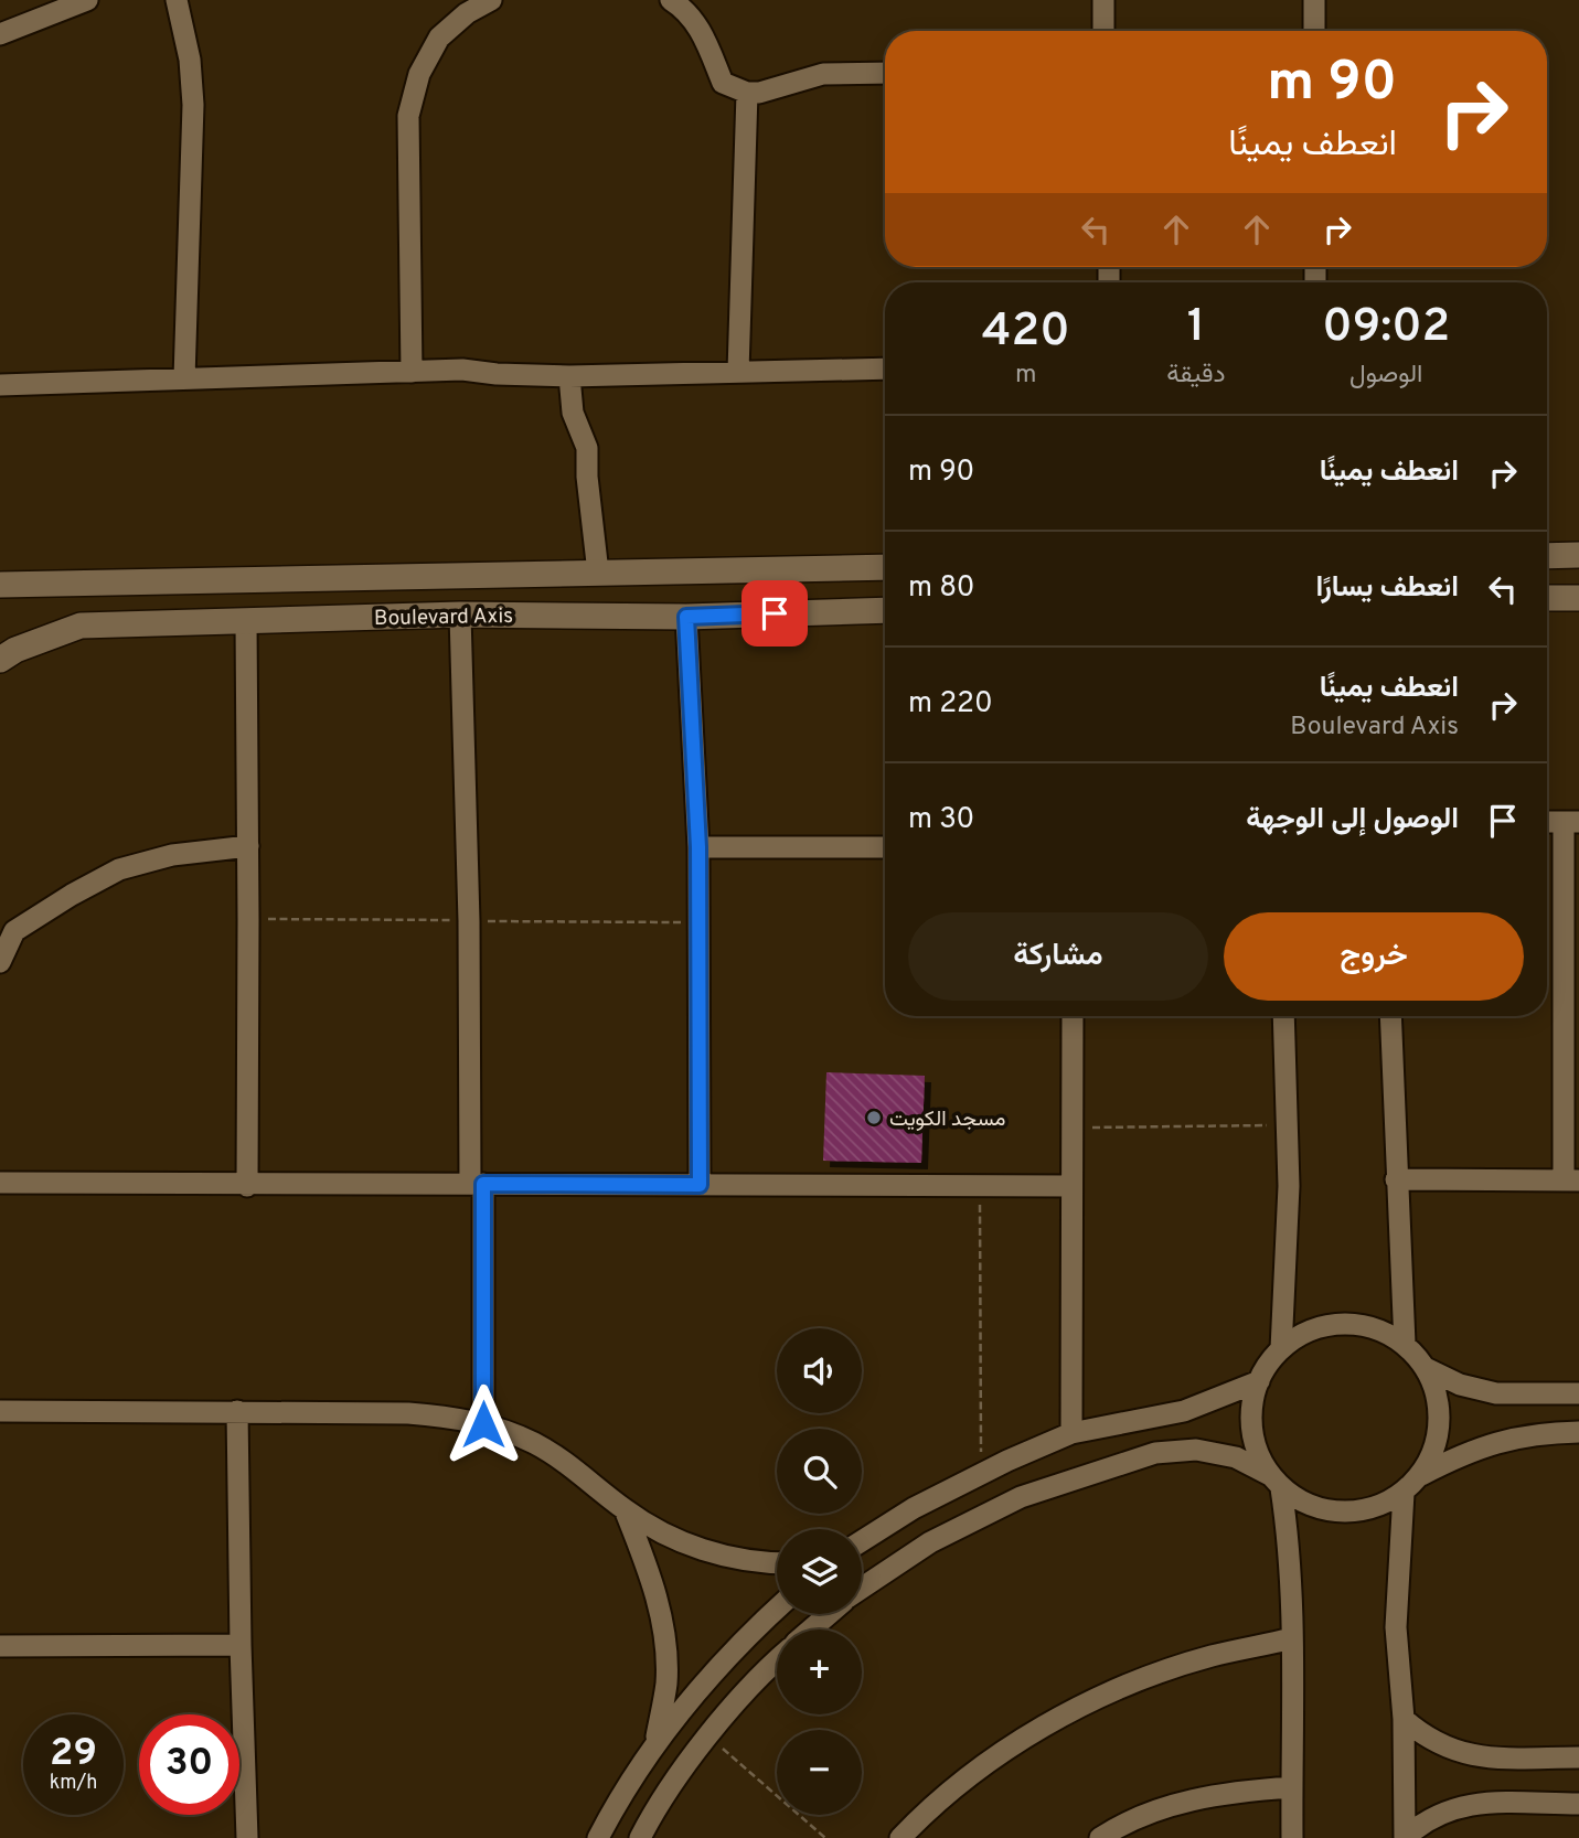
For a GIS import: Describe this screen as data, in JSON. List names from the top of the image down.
{
  "streets": {
    "street": ["Boulevard Axis"]
  },
  "places": ["مسجد الكويت"],
  "page": {
    "turn": ["90 m", "انعطف يمينًا"],
    "eta": [
      "09:02",
      "الوصول",
      "1",
      "دقيقة",
      "420",
      "m"
    ],
    "list": [
      {
        "name": "انعطف يمينًا",
        "value": "90 m"
      },
      {
        "name": "انعطف يسارًا",
        "value": "80 m"
      },
      {
        "name": "انعطف يمينًا",
        "note": "Boulevard Axis",
        "value": "220 m"
      },
      {
        "name": "الوصول إلى الوجهة",
        "value": "30 m"
      }
    ],
    "buttons": ["خروج", "مشاركة"],
    "map_buttons": ["+", "−"],
    "speed": "29 km/h",
    "limit": "30"
  }
}
